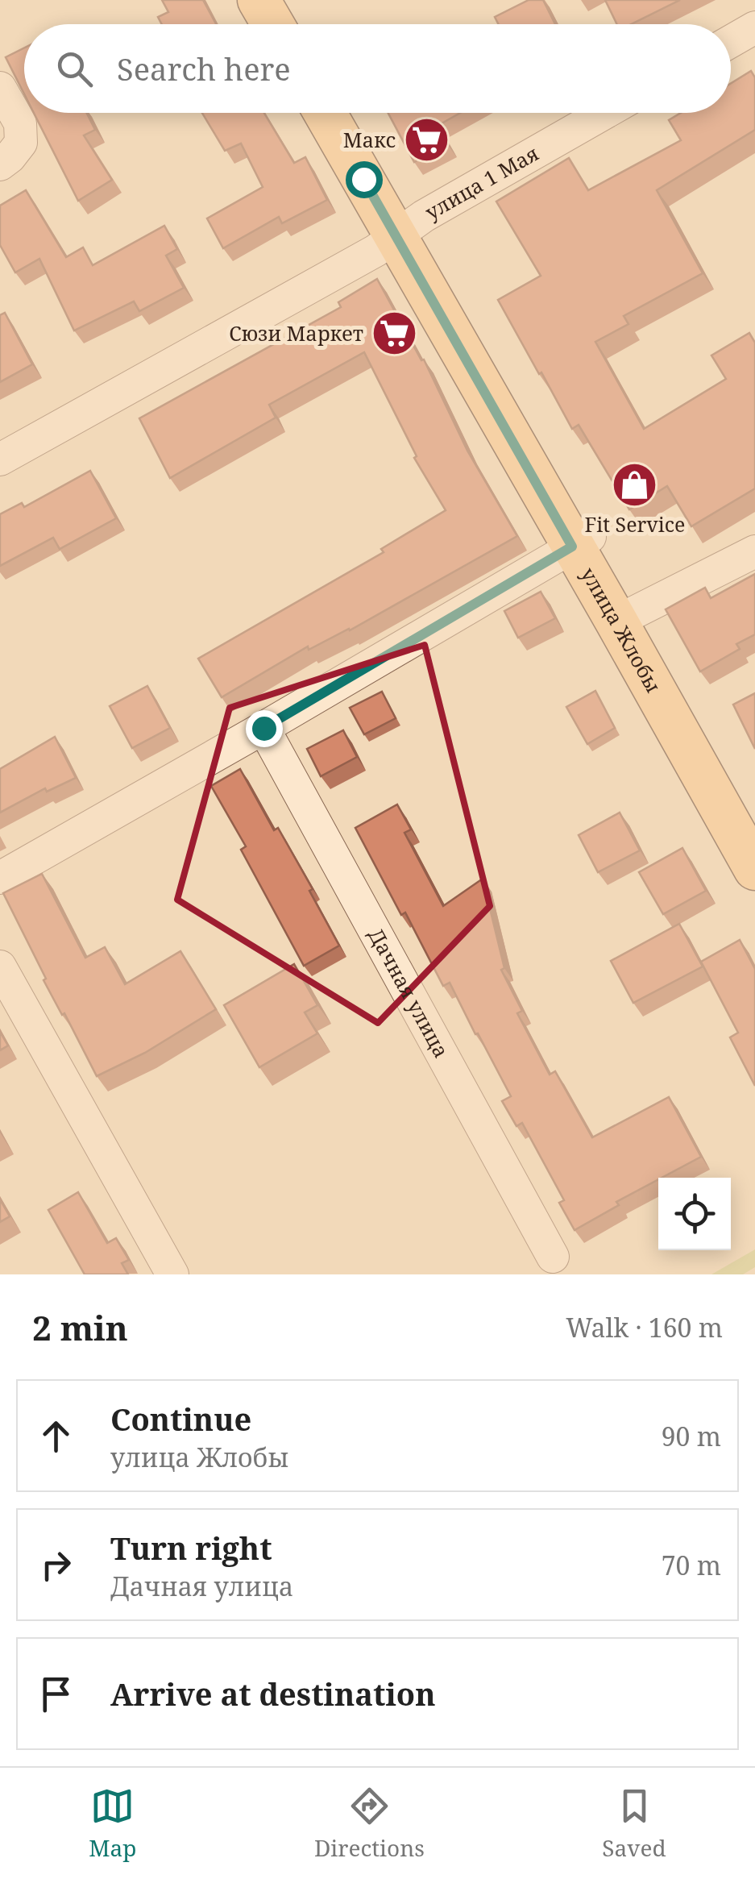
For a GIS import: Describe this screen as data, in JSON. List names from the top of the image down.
{
  "streets": {
    "main road": ["улица Жлобы"],
    "street": ["улица 1 Мая", "Дачная улица"]
  },
  "crossings": [
    ["улица 1 Мая", "улица Жлобы"]
  ],
  "places": {
    "supermarket": ["Макс", "Сюзи Маркет"],
    "shop": ["Fit Service"]
  },
  "page": {
    "search": "Search here",
    "heading": ["2 min", "Walk · 160 m"],
    "list": [
      ["Continue", "улица Жлобы", "90 m"],
      ["Turn right", "Дачная улица", "70 m"],
      "Arrive at destination"
    ],
    "nav": ["Map", "Directions", "Saved"]
  }
}
